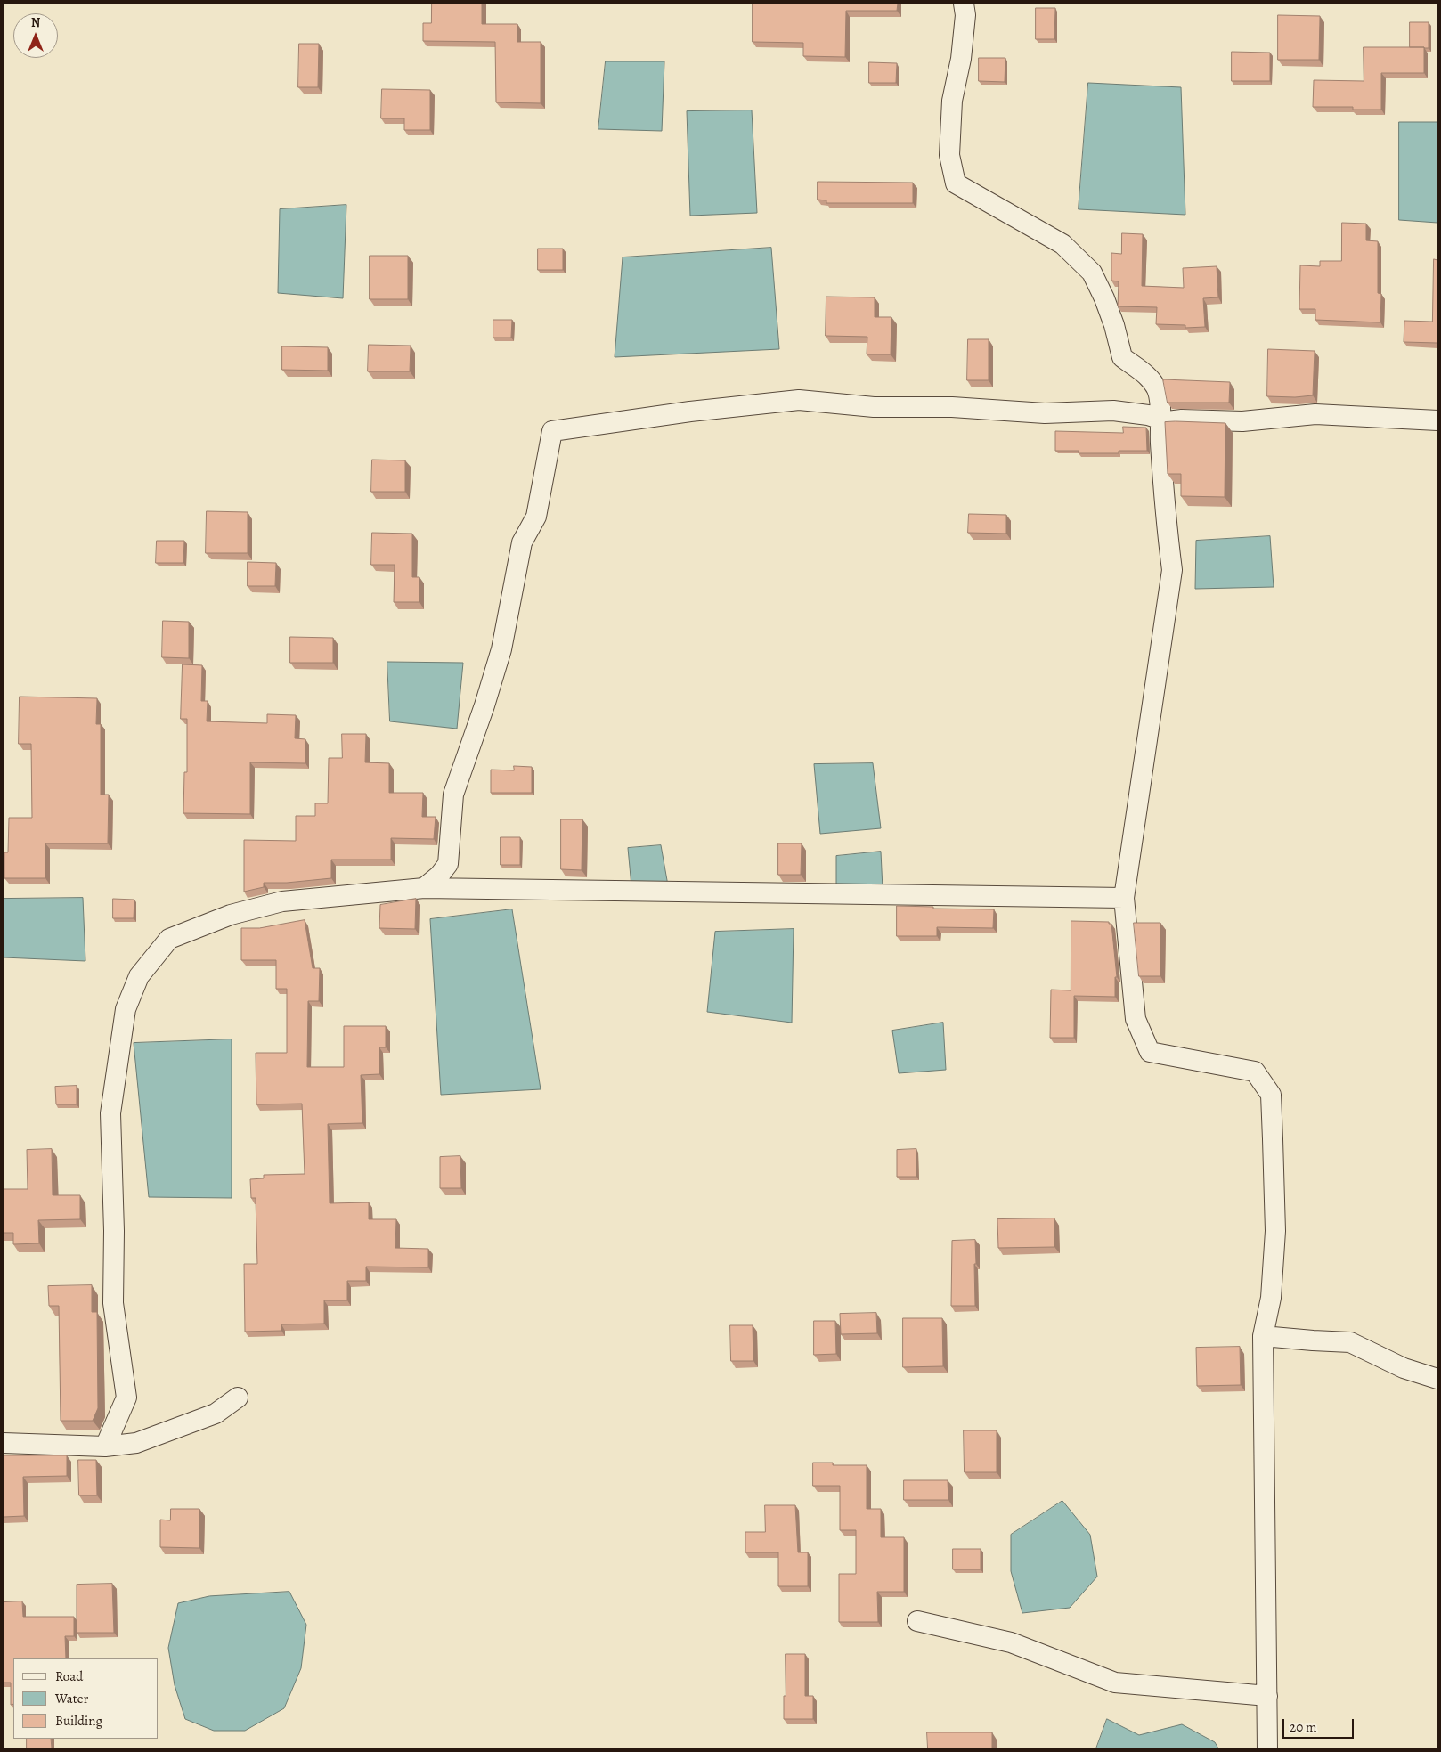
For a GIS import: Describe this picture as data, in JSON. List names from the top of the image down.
{
  "legend": ["Road", "Water", "Building"],
  "scale_bar": "20 m",
  "north": "top"
}
